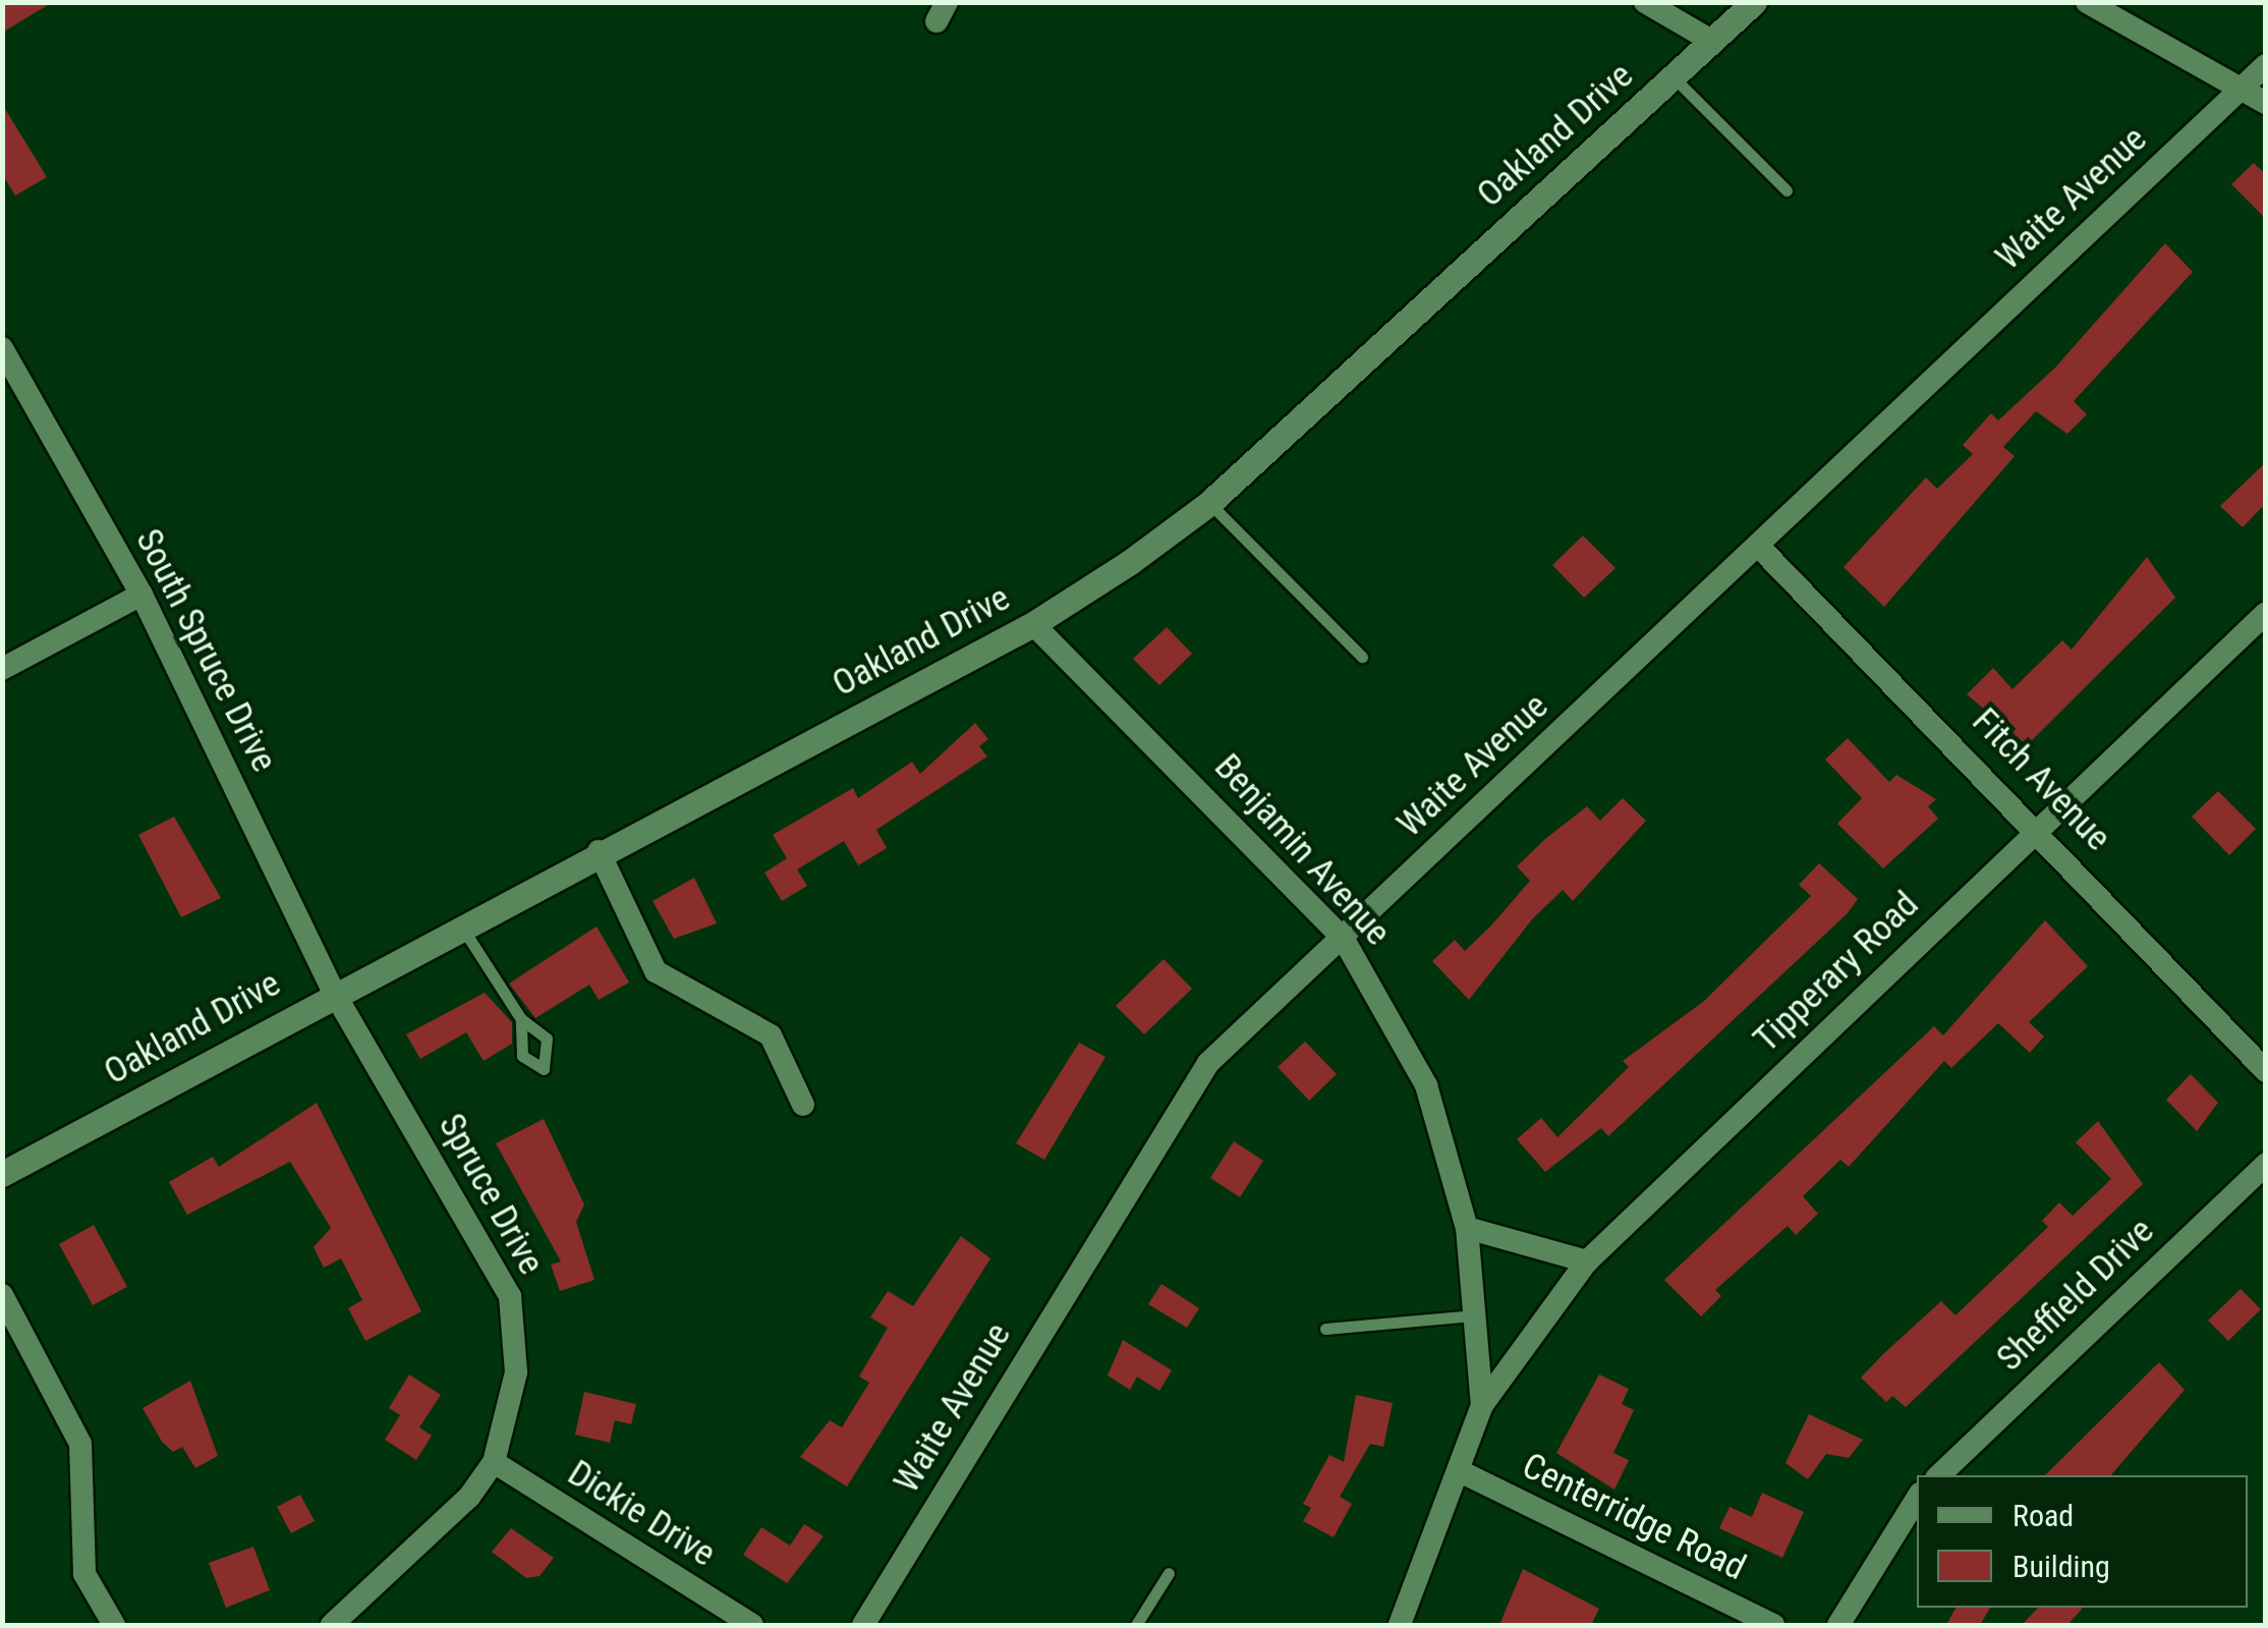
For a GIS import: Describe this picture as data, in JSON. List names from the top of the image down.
{
  "streets": {
    "main road": ["Oakland Drive"],
    "street": [
      "Waite Avenue",
      "South Spruce Drive",
      "Fitch Avenue",
      "Benjamin Avenue",
      "Tipperary Road",
      "Spruce Drive",
      "Sheffield Drive",
      "Dickie Drive",
      "Centerridge Road"
    ]
  },
  "crossings": [
    ["Oakland Drive", "South Spruce Drive"],
    ["Oakland Drive", "Benjamin Avenue"],
    ["Oakland Drive", "Spruce Drive"],
    ["Waite Avenue", "Fitch Avenue"],
    ["Waite Avenue", "Benjamin Avenue"],
    ["South Spruce Drive", "Spruce Drive"],
    ["Fitch Avenue", "Tipperary Road"],
    ["Benjamin Avenue", "Tipperary Road"],
    ["Benjamin Avenue", "Centerridge Road"],
    ["Spruce Drive", "Dickie Drive"]
  ],
  "legend": ["Road", "Building"]
}
